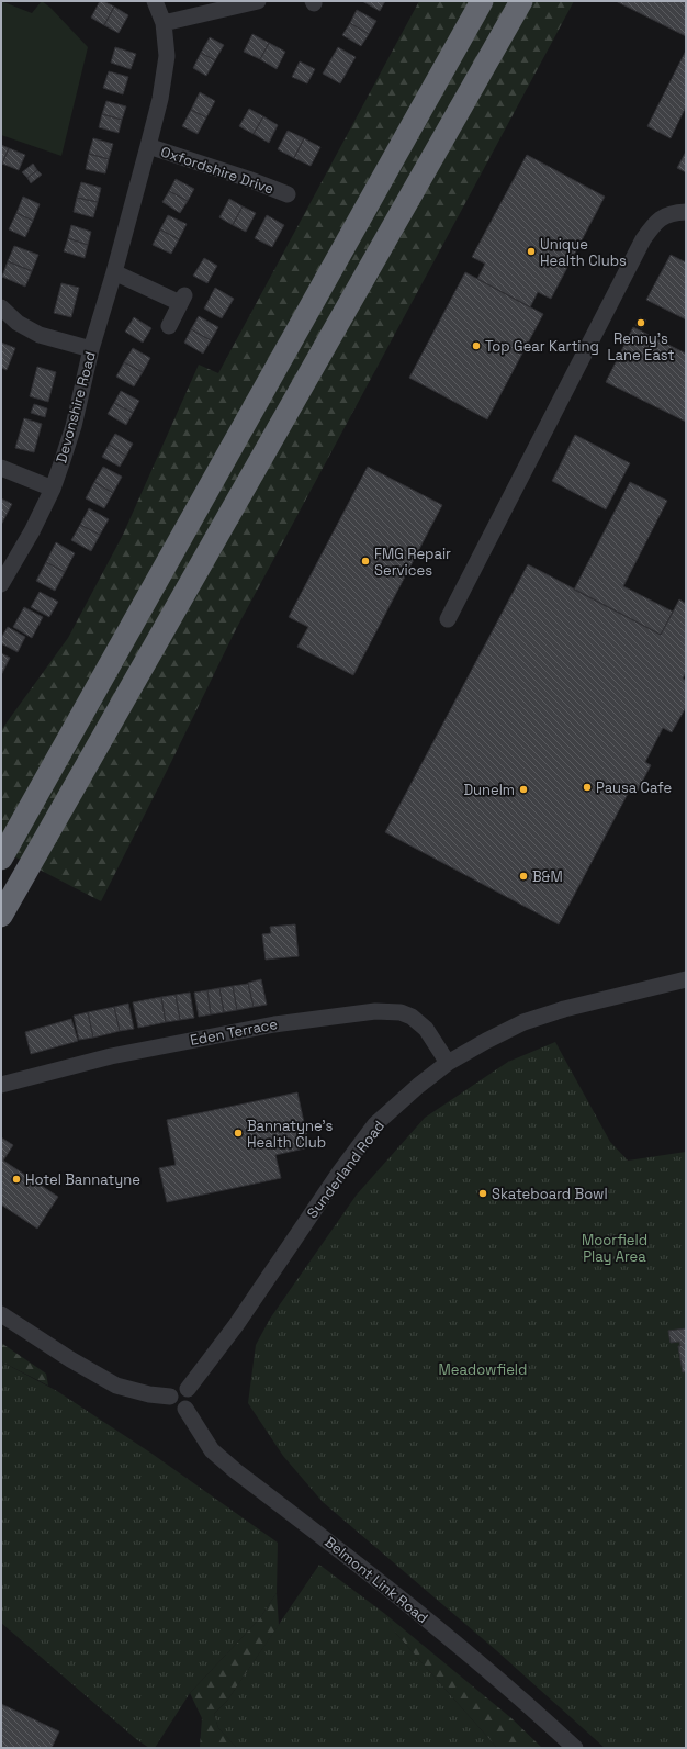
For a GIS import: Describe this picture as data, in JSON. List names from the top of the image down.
{
  "streets": {
    "street": [
      "Oxfordshire Drive",
      "Devonshire Road",
      "Eden Terrace",
      "Sunderland Road",
      "Belmont Link Road"
    ]
  },
  "crossings": [
    ["Oxfordshire Drive", "Devonshire Road"],
    ["Eden Terrace", "Sunderland Road"],
    ["Sunderland Road", "Belmont Link Road"]
  ],
  "parks": ["Moorfield Play Area", "Meadowfield"],
  "places": [
    "Unique Health Clubs",
    "Renny's Lane East",
    "Top Gear Karting",
    "FMG Repair Services",
    "Pausa Cafe",
    "Dunelm",
    "B&M",
    "Bannatyne's Health Club",
    "Hotel Bannatyne",
    "Skateboard Bowl"
  ]
}
